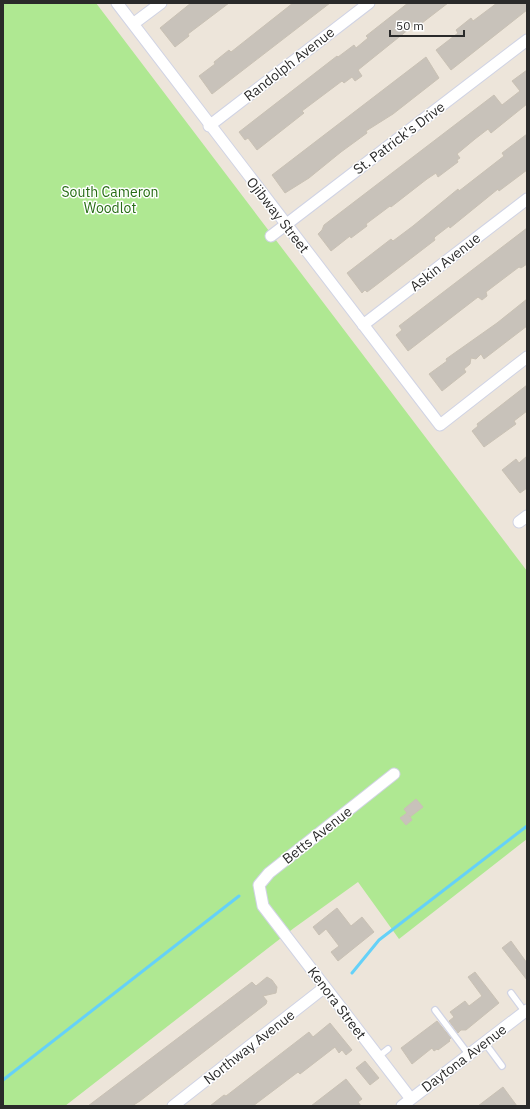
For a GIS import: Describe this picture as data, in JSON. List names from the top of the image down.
{
  "streets": {
    "street": [
      "Randolph Avenue",
      "St. Patrick's Drive",
      "Ojibway Street",
      "Askin Avenue",
      "Betts Avenue",
      "Kenora Street",
      "Northway Avenue",
      "Daytona Avenue"
    ]
  },
  "crossings": [
    ["Randolph Avenue", "Ojibway Street"],
    ["St. Patrick's Drive", "Ojibway Street"],
    ["Ojibway Street", "Askin Avenue"],
    ["Betts Avenue", "Kenora Street"],
    ["Kenora Street", "Northway Avenue"],
    ["Kenora Street", "Daytona Avenue"]
  ],
  "parks": ["South Cameron Woodlot"],
  "scale_bar": "50 m"
}
